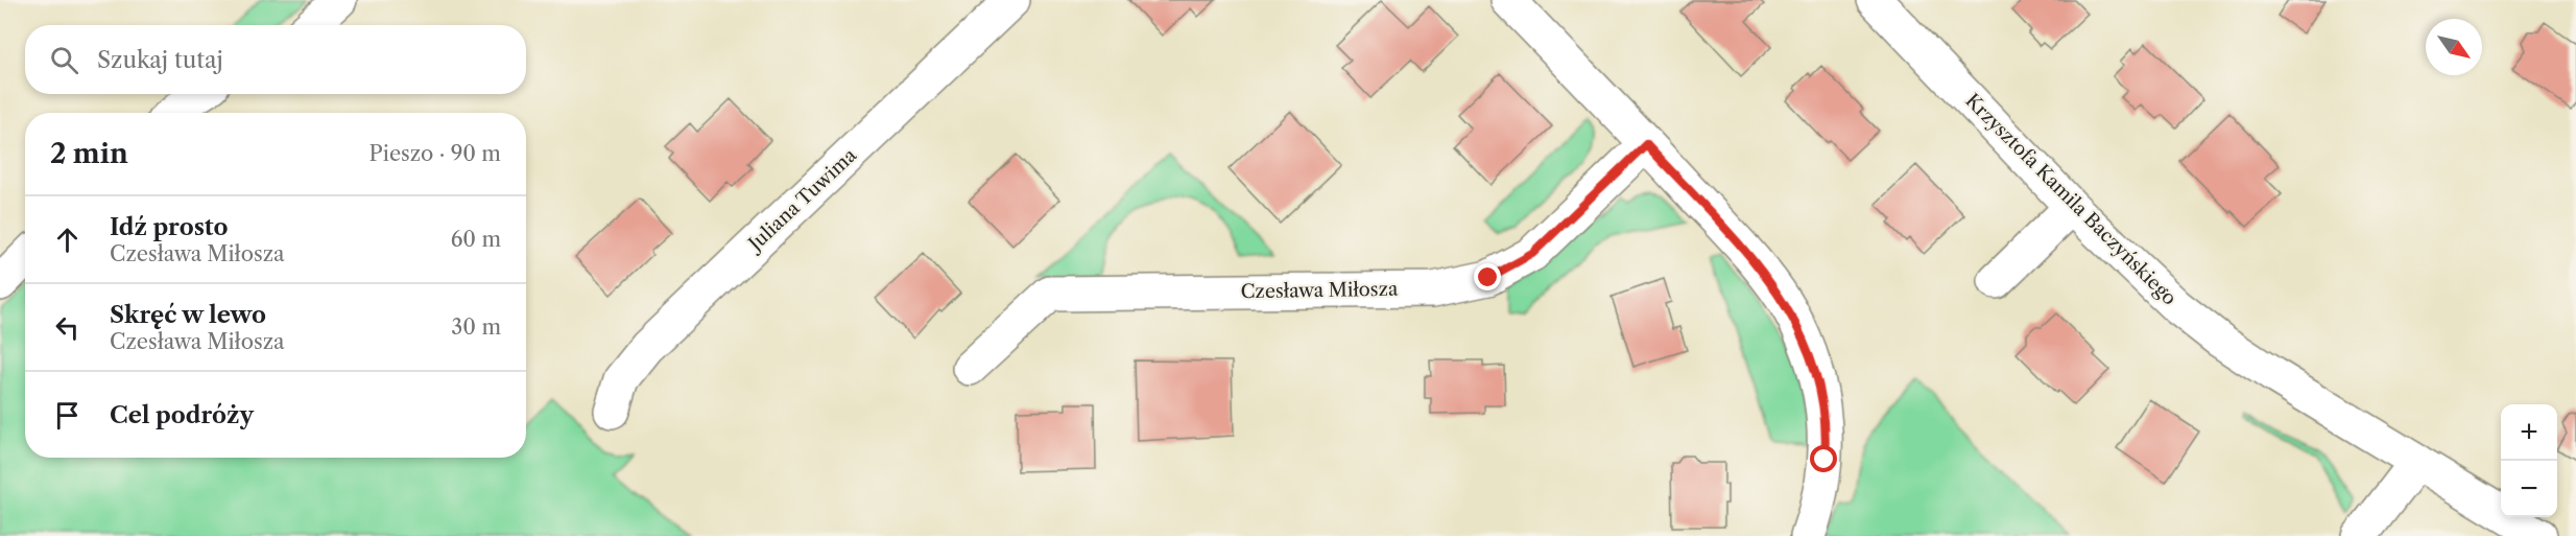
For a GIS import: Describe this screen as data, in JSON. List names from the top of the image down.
{
  "streets": {
    "street": ["Juliana Tuwima", "Krzysztofa Kamila Baczyńskiego", "Czesława Miłosza"]
  },
  "north": "bottom right",
  "page": {
    "search": "Szukaj tutaj",
    "heading": ["2 min", "Pieszo · 90 m"],
    "list": [
      ["Idź prosto", "Czesława Miłosza", "60 m"],
      ["Skręć w lewo", "Czesława Miłosza", "30 m"],
      "Cel podróży"
    ],
    "map_buttons": ["+", "−"]
  }
}
